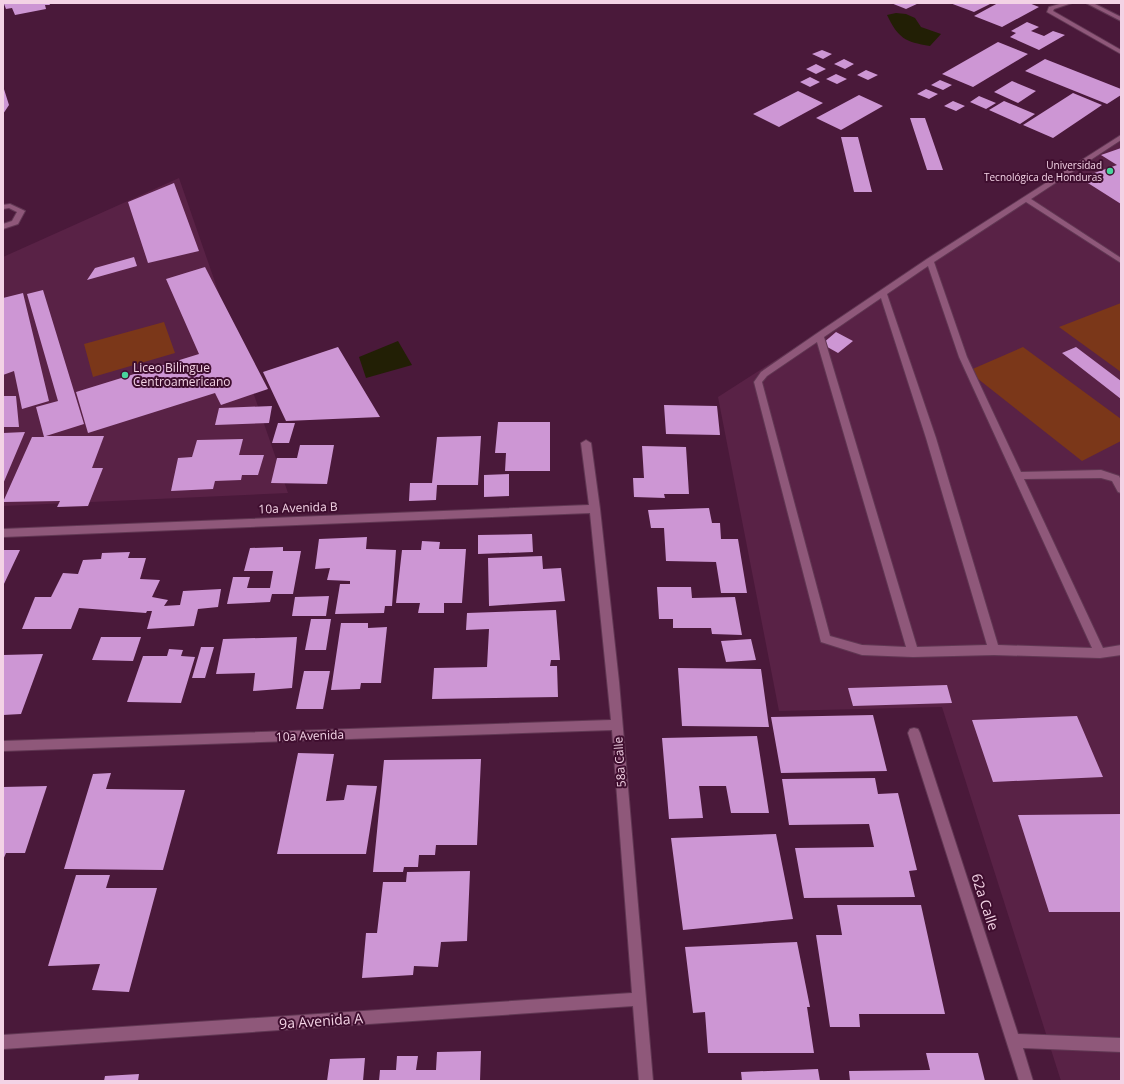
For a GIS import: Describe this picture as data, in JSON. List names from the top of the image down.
{
  "streets": {
    "street": [
      "10a Avenida B",
      "10a Avenida",
      "58a Calle",
      "62a Calle",
      "9a Avenida A"
    ]
  },
  "crossings": [
    ["10a Avenida B", "58a Calle"],
    ["10a Avenida", "58a Calle"],
    ["58a Calle", "9a Avenida A"]
  ],
  "places": ["Universidad Tecnológica de Honduras", "Liceo Bilingue Centroamericano"]
}
